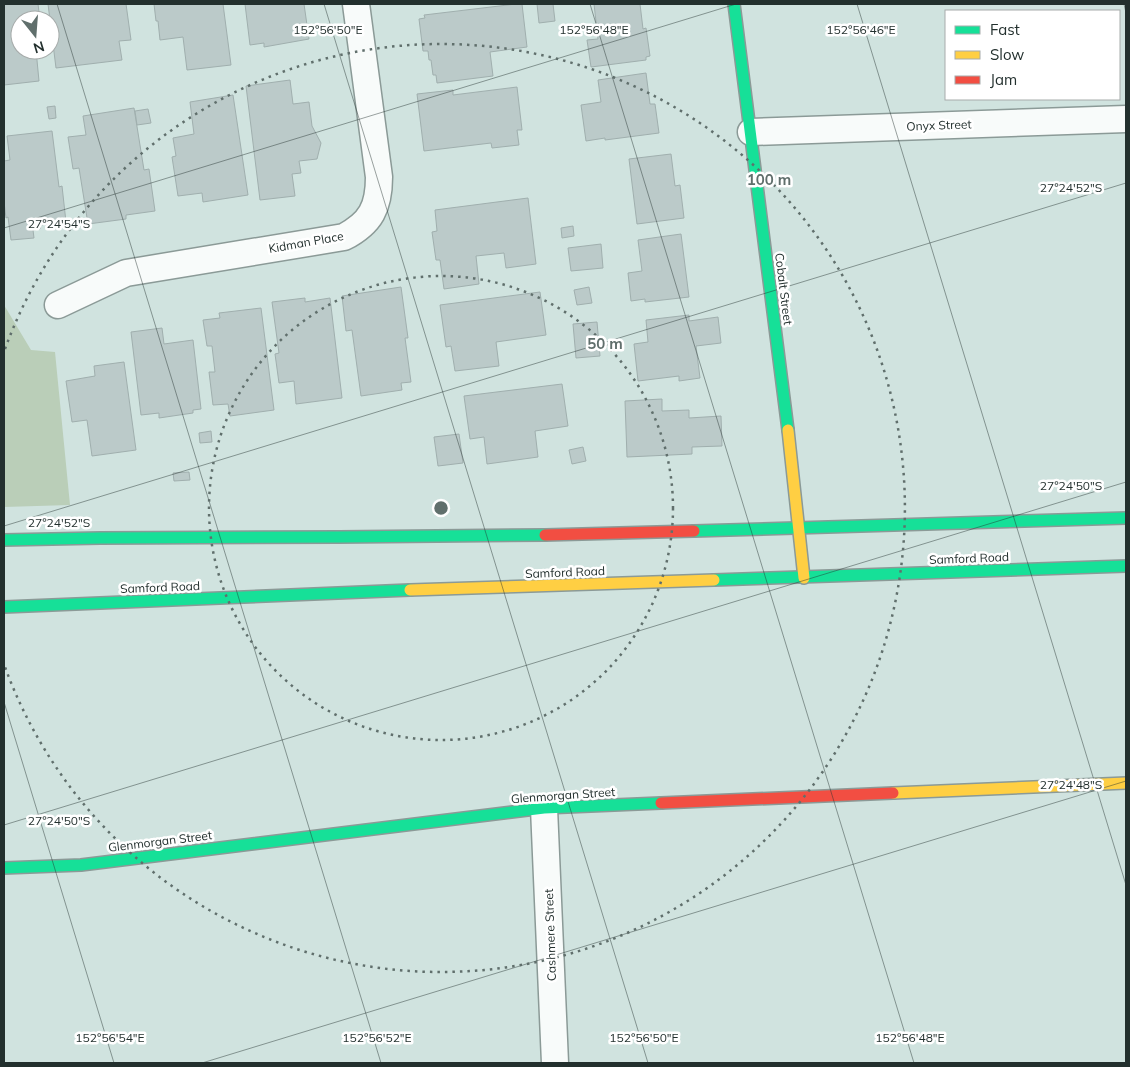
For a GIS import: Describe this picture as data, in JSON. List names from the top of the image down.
{
  "streets": {
    "main road": ["Cobalt Street", "Samford Road", "Glenmorgan Street"],
    "street": ["Onyx Street", "Kidman Place", "Cashmere Street"]
  },
  "crossings": [
    ["Onyx Street", "Cobalt Street"],
    ["Cobalt Street", "Samford Road"],
    ["Glenmorgan Street", "Cashmere Street"]
  ],
  "legend": ["Fast", "Slow", "Jam"],
  "north": "bottom",
  "coordinates": [
    "152°56'50\"E",
    "152°56'48\"E",
    "152°56'46\"E",
    "27°24'52\"S",
    "27°24'54\"S",
    "27°24'50\"S",
    "27°24'48\"S",
    "152°56'54\"E",
    "152°56'52\"E"
  ],
  "rings": ["100 m", "50 m"]
}
